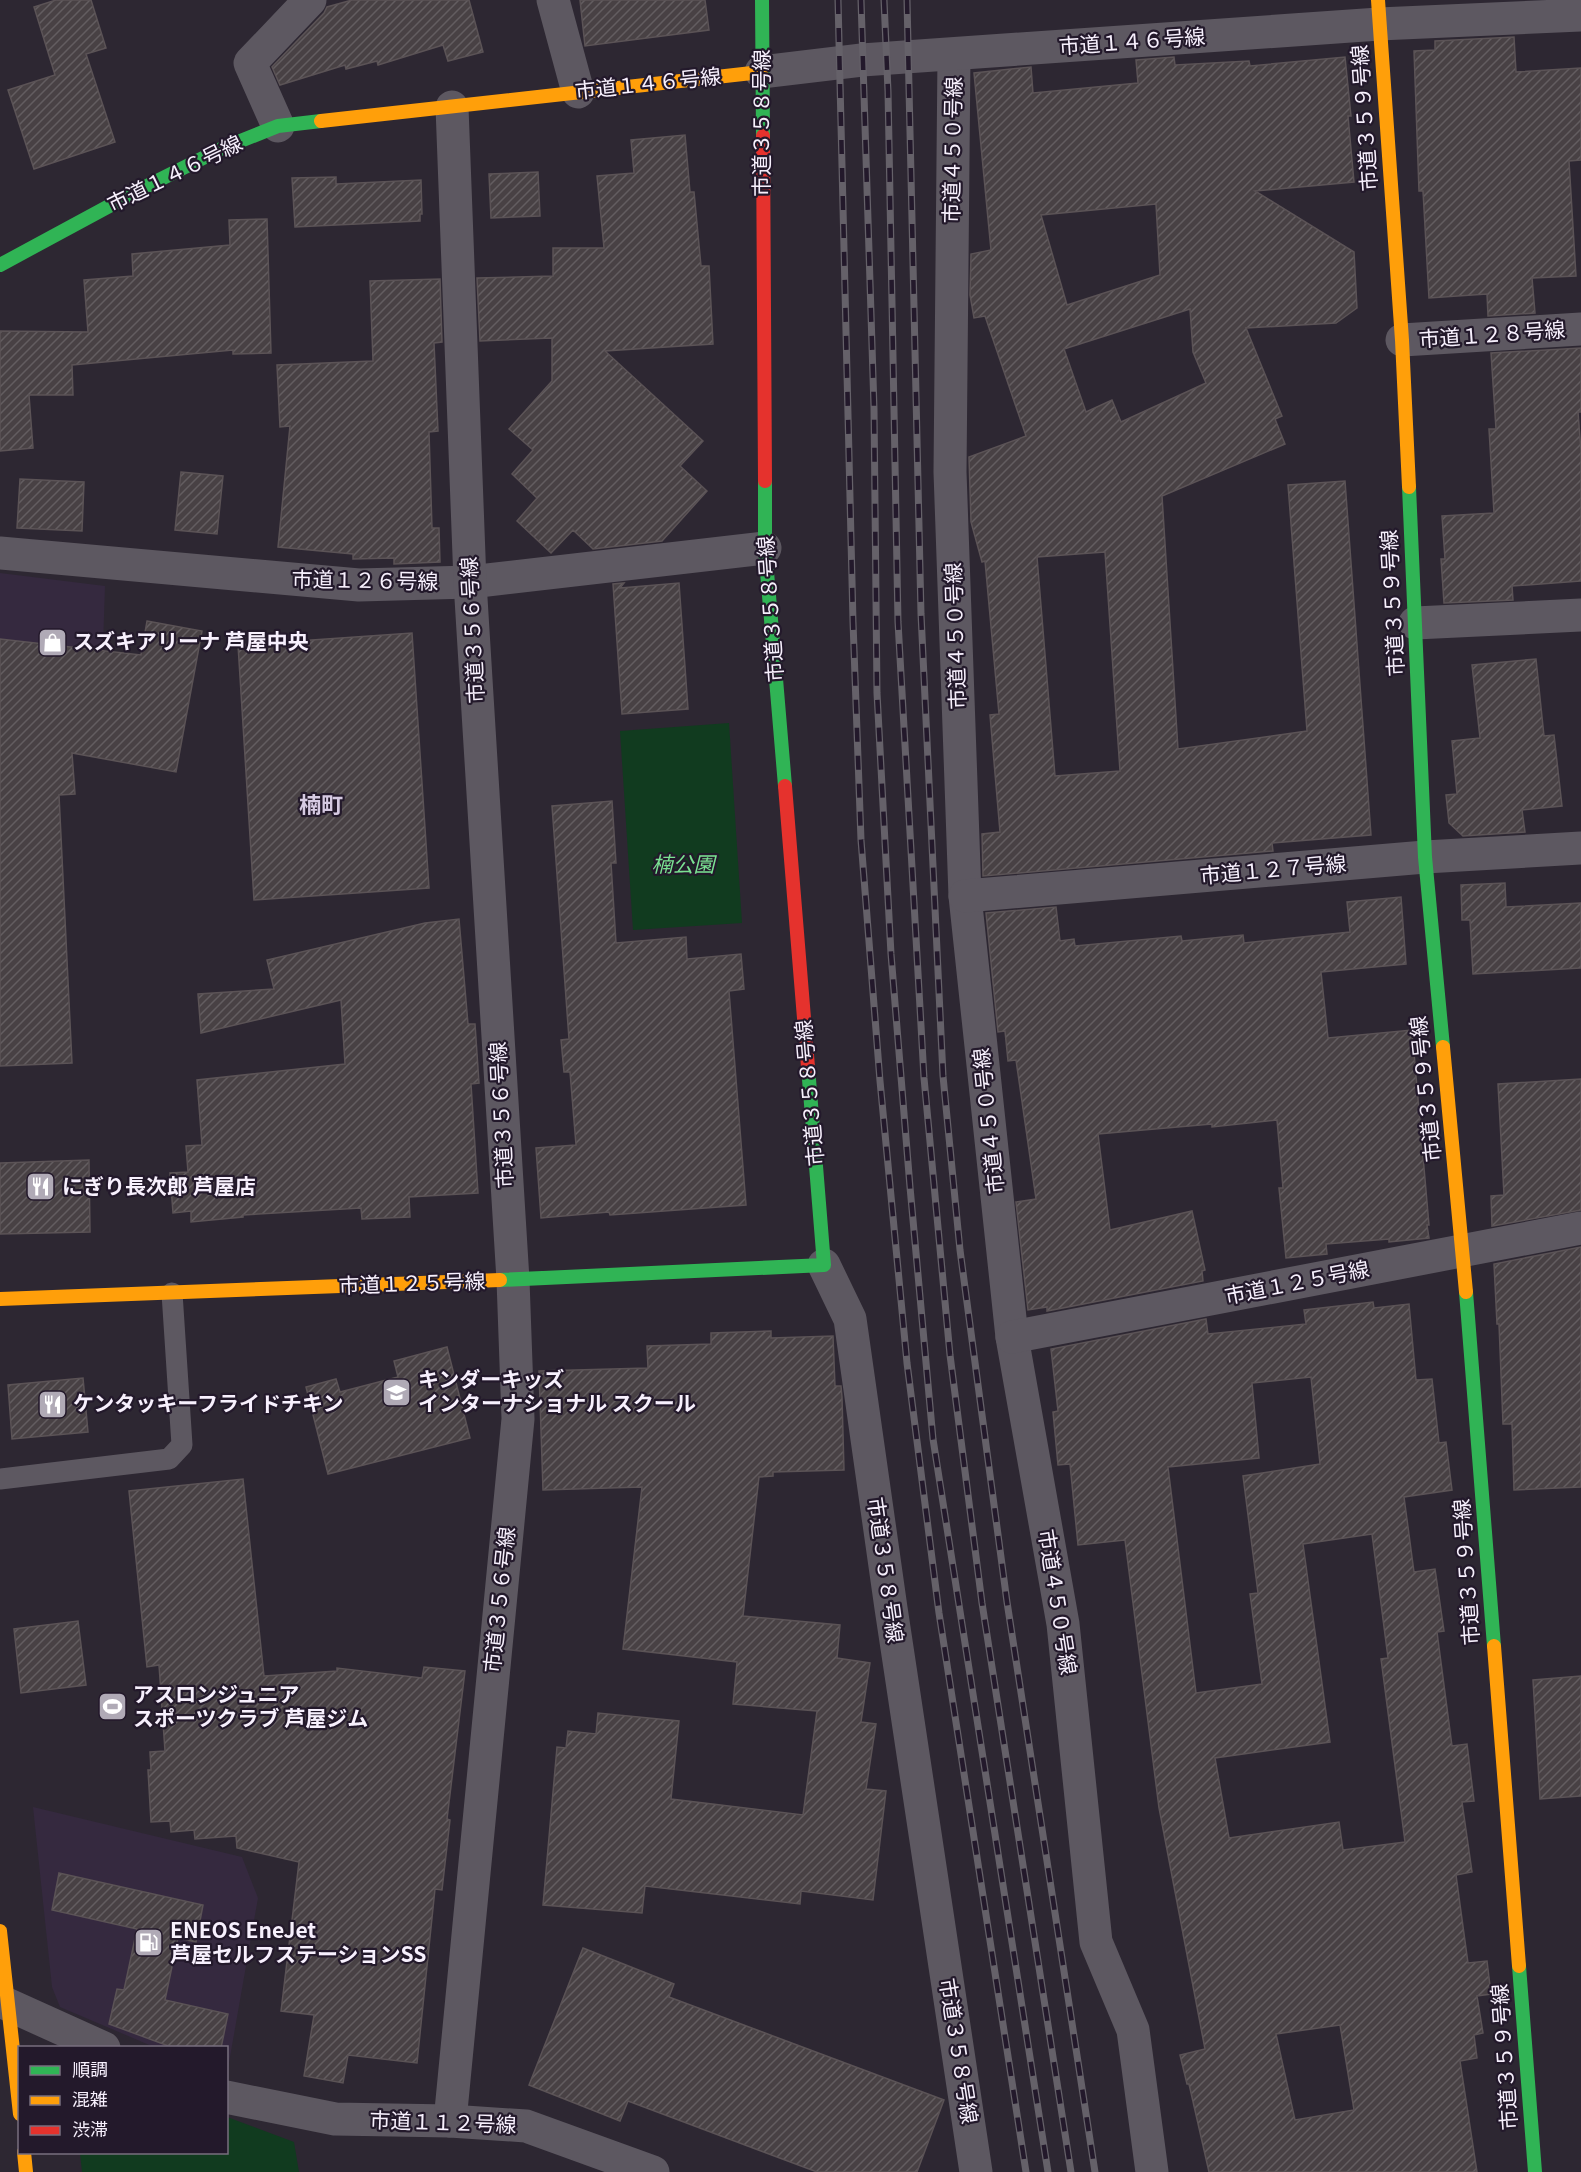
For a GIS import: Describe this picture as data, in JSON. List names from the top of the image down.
{
  "streets": {
    "main road": [
      "市道１４６号線",
      "市道３５９号線",
      "市道３５８号線",
      "市道１２５号線"
    ],
    "street": [
      "市道４５０号線",
      "市道１２８号線",
      "市道１２６号線",
      "市道３５６号線",
      "市道１２７号線",
      "市道１１２号線"
    ]
  },
  "crossings": [
    ["市道１４６号線", "市道３５９号線"],
    ["市道１４６号線", "市道３５８号線"],
    ["市道１４６号線", "市道４５０号線"],
    ["市道１４６号線", "市道３５６号線"],
    ["市道３５９号線", "市道１２８号線"],
    ["市道３５９号線", "市道１２７号線"],
    ["市道３５９号線", "市道１２５号線"],
    ["市道３５８号線", "市道１２６号線"],
    ["市道３５８号線", "市道１２５号線"],
    ["市道４５０号線", "市道１２７号線"],
    ["市道４５０号線", "市道１２５号線"],
    ["市道１２６号線", "市道３５６号線"],
    ["市道３５６号線", "市道１２５号線"],
    ["市道３５６号線", "市道１１２号線"]
  ],
  "districts": ["楠町"],
  "parks": ["楠公園"],
  "places": {
    "shop": ["スズキアリーナ 芦屋中央"],
    "restaurant": ["にぎり長次郎 芦屋店", "ケンタッキーフライドチキン"],
    "school or university": ["キンダーキッズ インターナショナル スクール"],
    "sports": ["アスロンジュニア スポーツクラブ 芦屋ジム"],
    "fuel station": ["ENEOS EneJet 芦屋セルフステーションSS"]
  },
  "legend": ["順調", "混雑", "渋滞"]
}
